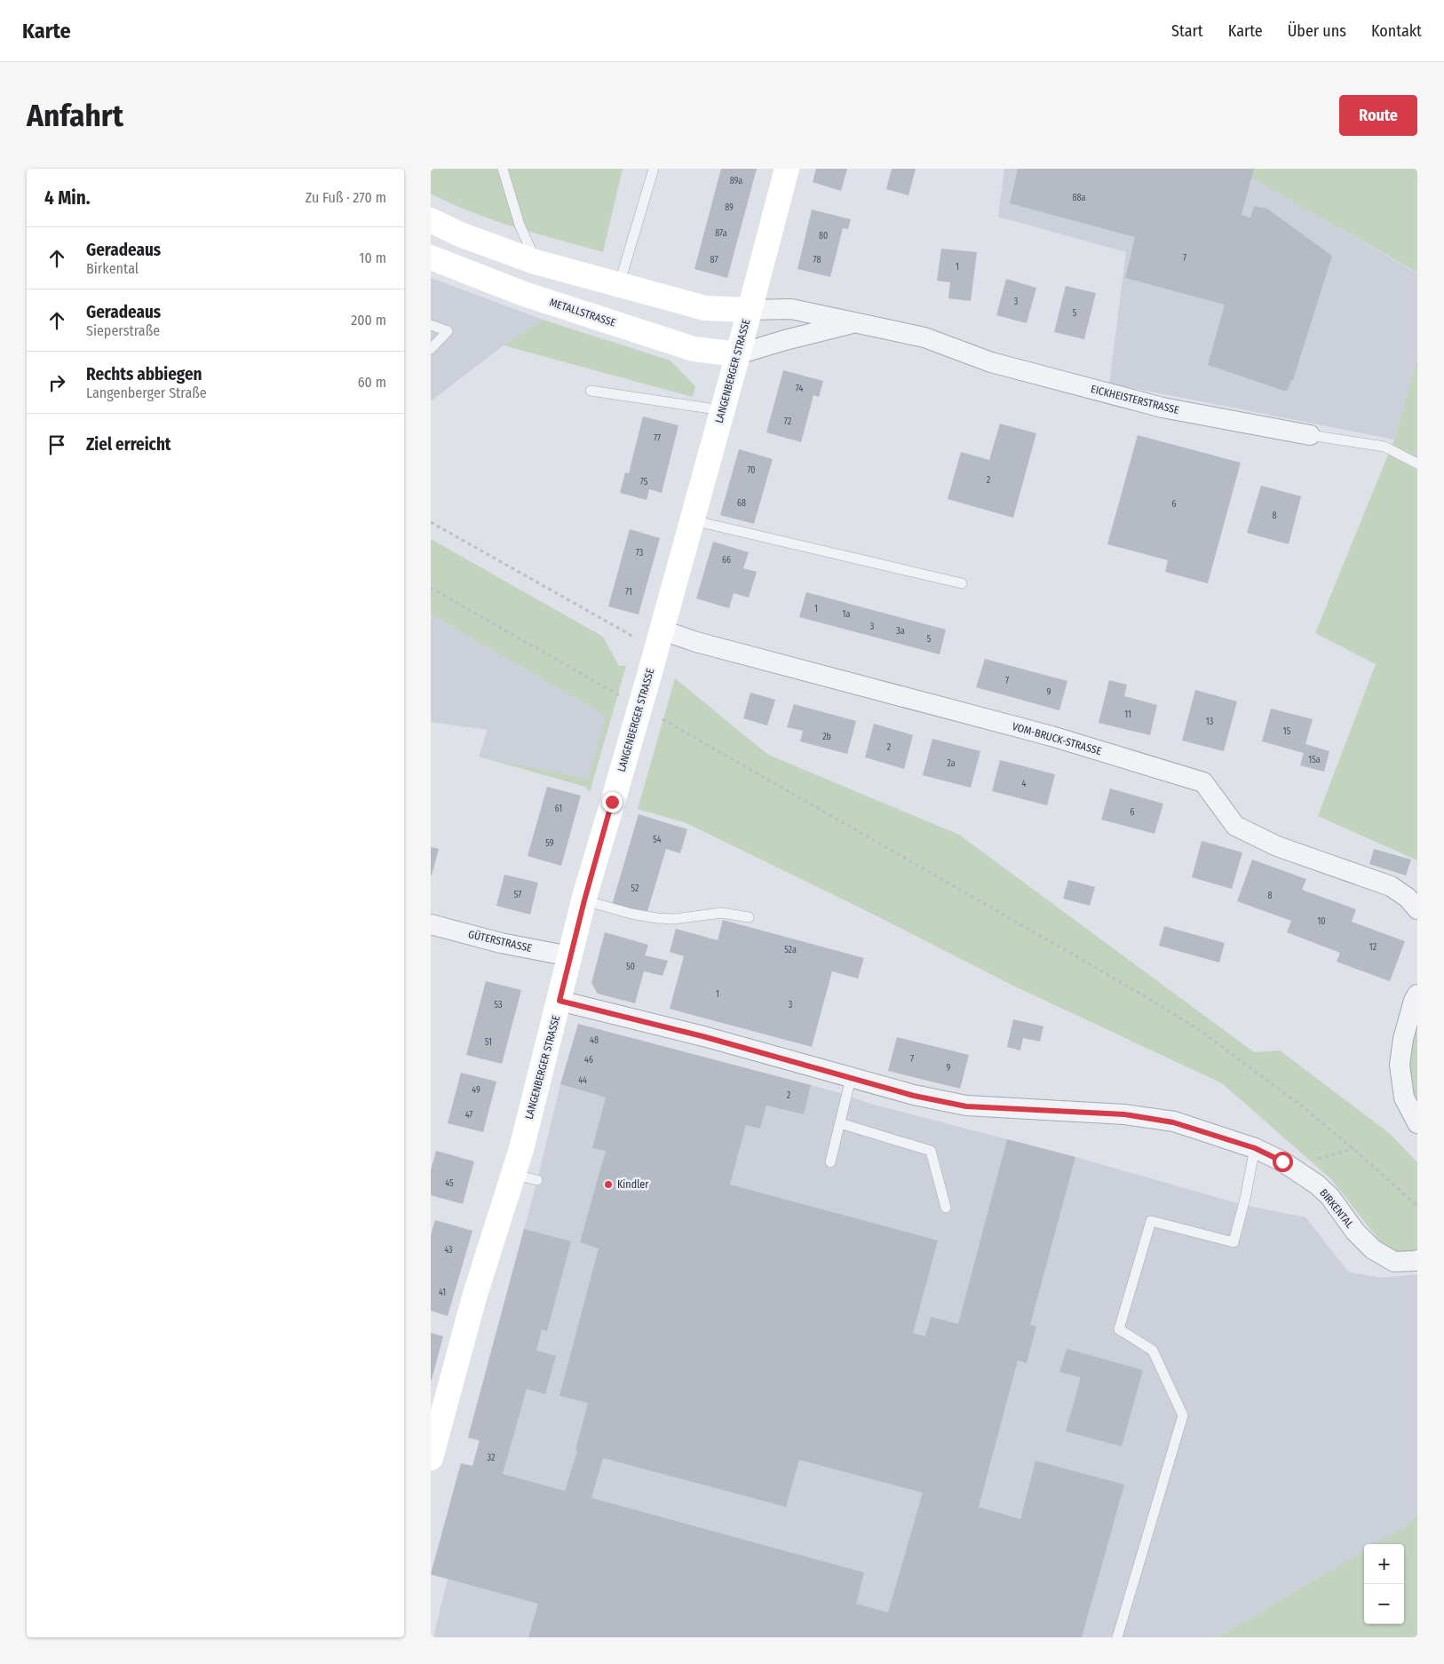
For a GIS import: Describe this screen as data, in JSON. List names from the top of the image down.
{
  "streets": {
    "main road": ["METALLSTRASSE", "LANGENBERGER STRASSE"],
    "street": [
      "EICKHEISTERSTRASSE",
      "VOM-BRUCK-STRASSE",
      "GÜTERSTRASSE",
      "BIRKENTAL"
    ]
  },
  "crossings": [
    ["METALLSTRASSE", "LANGENBERGER STRASSE"],
    ["METALLSTRASSE", "EICKHEISTERSTRASSE"],
    ["LANGENBERGER STRASSE", "EICKHEISTERSTRASSE"],
    ["LANGENBERGER STRASSE", "VOM-BRUCK-STRASSE"],
    ["LANGENBERGER STRASSE", "GÜTERSTRASSE"],
    ["LANGENBERGER STRASSE", "BIRKENTAL"]
  ],
  "places": ["Kindler"],
  "house_numbers": [
    "89a",
    "88a",
    "89",
    "87a",
    "80",
    "7",
    "87",
    "78",
    "1",
    "3",
    "5",
    "74",
    "72",
    "77",
    "70",
    "2",
    "75",
    "68",
    "6",
    "8",
    "73",
    "66",
    "71",
    "1",
    "1a",
    "3",
    "3a",
    "5",
    "7",
    "9",
    "11",
    "13",
    "15",
    "2b",
    "2",
    "15a",
    "2a",
    "4",
    "61",
    "6",
    "54",
    "59",
    "52",
    "57",
    "8",
    "10",
    "12",
    "52a",
    "50",
    "1",
    "53",
    "3",
    "48",
    "51",
    "7",
    "46",
    "9",
    "44",
    "49",
    "2",
    "47",
    "45",
    "43",
    "41",
    "32"
  ],
  "page": {
    "header": "Karte",
    "nav": [
      "Start",
      "Karte",
      "Über uns",
      "Kontakt"
    ],
    "buttons": "Route",
    "title": "Anfahrt",
    "heading": ["4 Min.", "Zu Fuß · 270 m"],
    "list": [
      ["Geradeaus", "Birkental", "10 m"],
      ["Geradeaus", "Sieperstraße", "200 m"],
      ["Rechts abbiegen", "Langenberger Straße", "60 m"],
      "Ziel erreicht"
    ],
    "map_buttons": ["+", "−"]
  }
}
